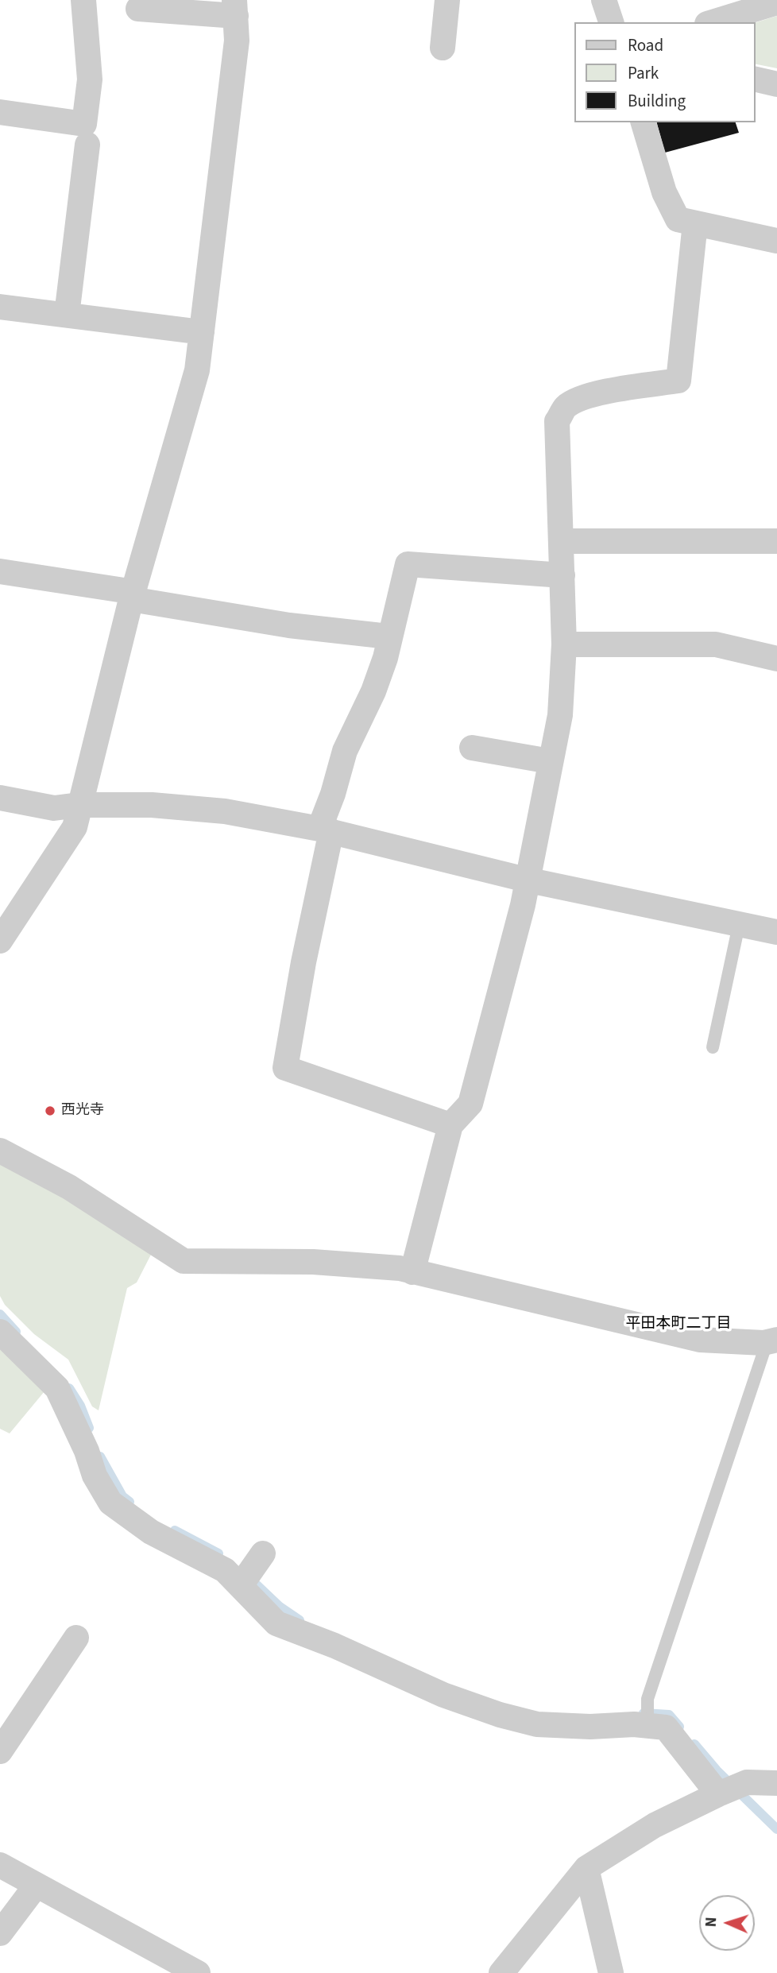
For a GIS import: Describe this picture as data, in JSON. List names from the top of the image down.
{
  "districts": ["平田本町二丁目"],
  "places": ["西光寺"],
  "legend": ["Road", "Park", "Building"],
  "north": "left"
}
